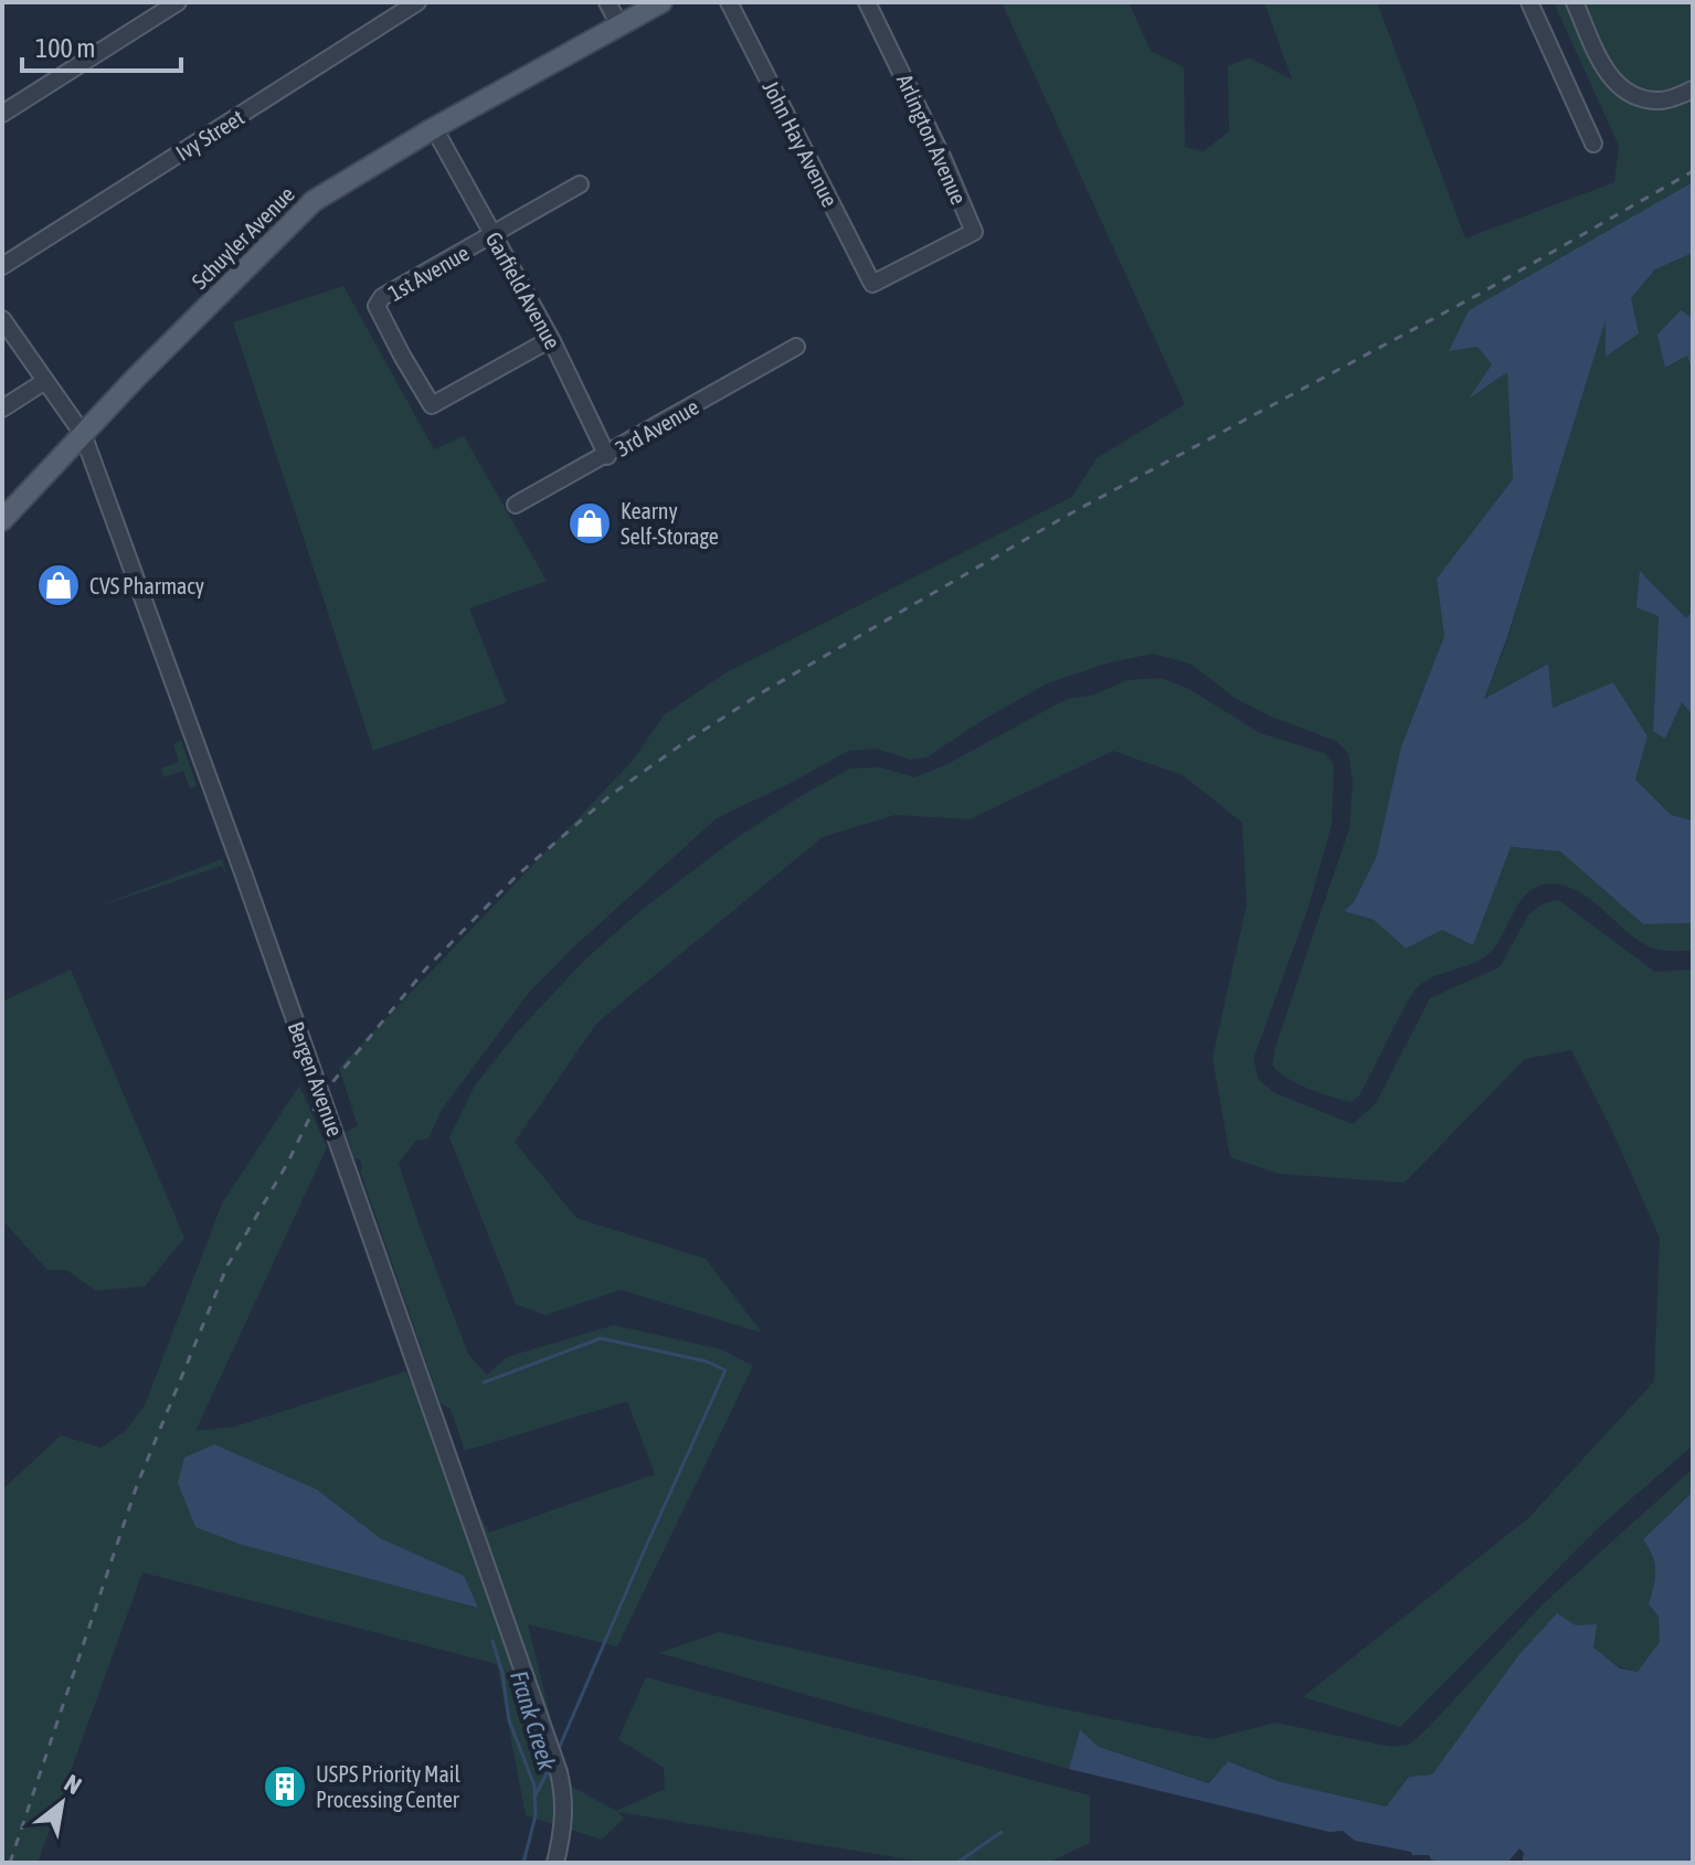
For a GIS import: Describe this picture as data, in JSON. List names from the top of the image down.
{
  "streets": {
    "main road": ["Schuyler Avenue"],
    "street": [
      "Ivy Street",
      "Arlington Avenue",
      "John Hay Avenue",
      "1st Avenue",
      "Garfield Avenue",
      "3rd Avenue",
      "Bergen Avenue"
    ]
  },
  "crossings": [
    ["Arlington Avenue", "John Hay Avenue"],
    ["Schuyler Avenue", "Garfield Avenue"],
    ["Schuyler Avenue", "Bergen Avenue"],
    ["1st Avenue", "Garfield Avenue"],
    ["Garfield Avenue", "3rd Avenue"]
  ],
  "water": ["Frank Creek"],
  "places": {
    "shop": ["Kearny Self-Storage", "CVS Pharmacy"],
    "building": ["USPS Priority Mail Processing Center"]
  },
  "scale_bar": "100 m",
  "north": "top right"
}
